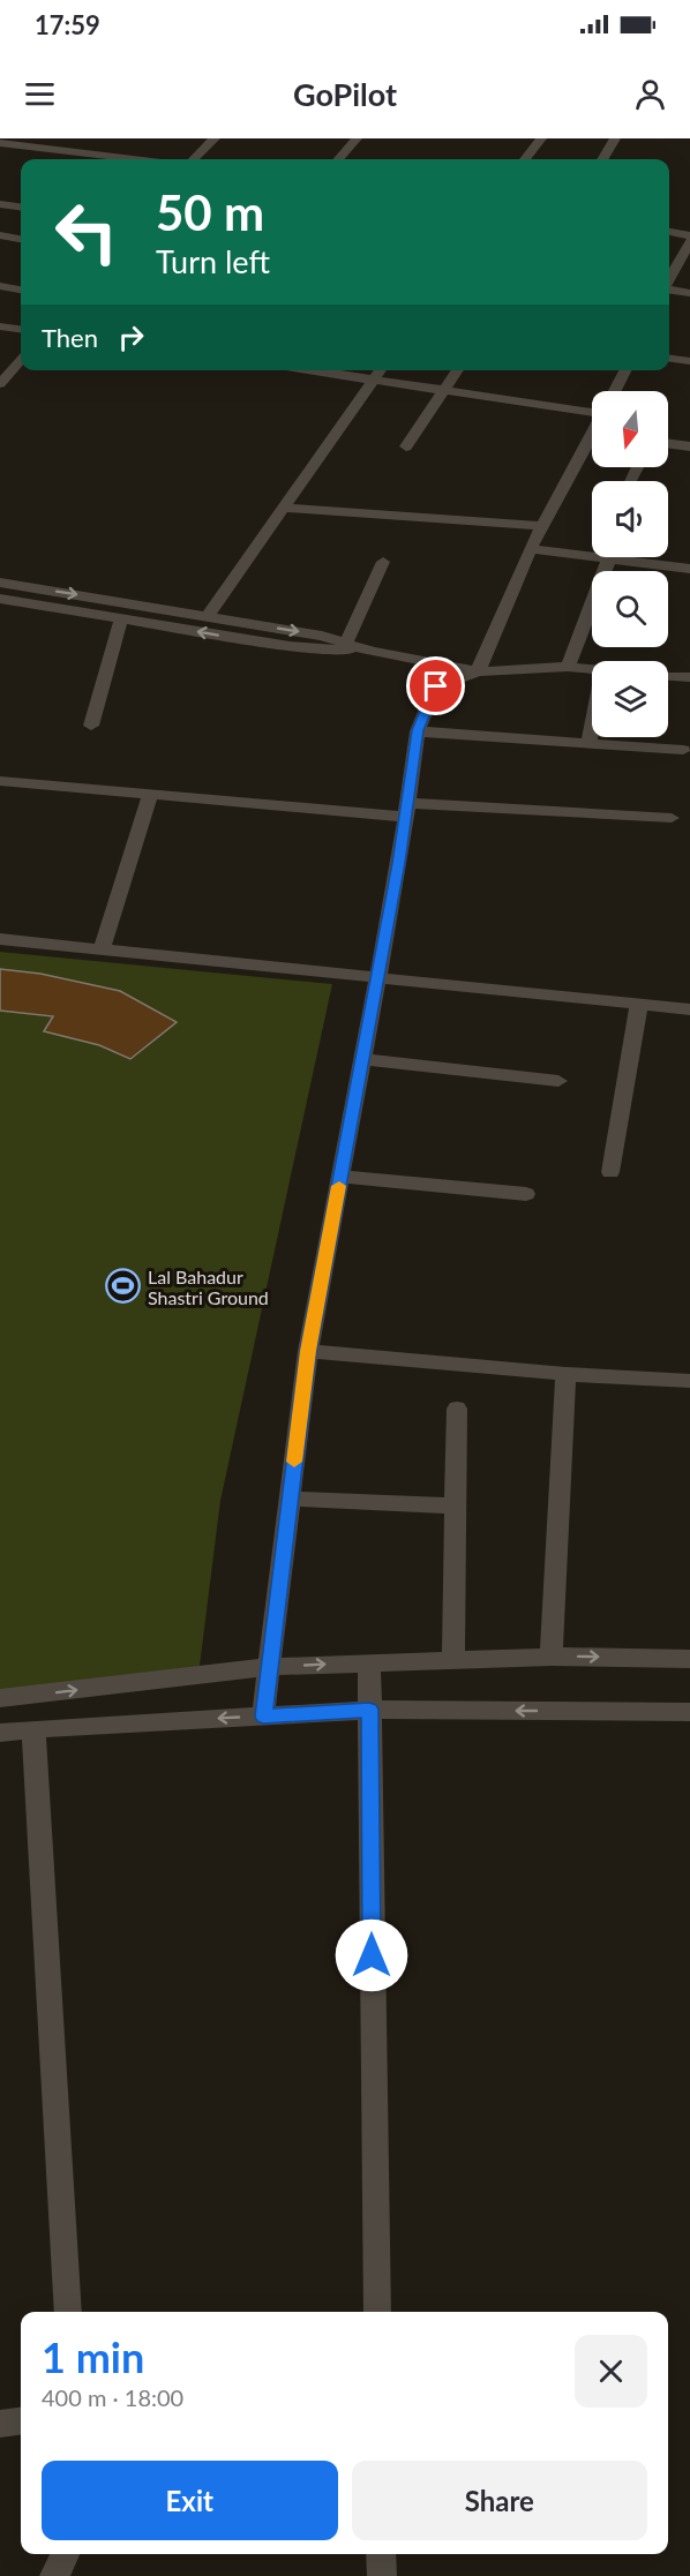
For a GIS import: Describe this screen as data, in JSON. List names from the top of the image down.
{
  "places": {
    "sports": ["Lal Bahadur Shastri Ground"]
  },
  "north": "bottom",
  "page": {
    "status": "17:59",
    "header": "GoPilot",
    "turn": ["50 m", "Turn left"],
    "then": "Then",
    "heading": ["1 min", "400 m · 18:00"],
    "buttons": ["Exit", "Share"]
  }
}
